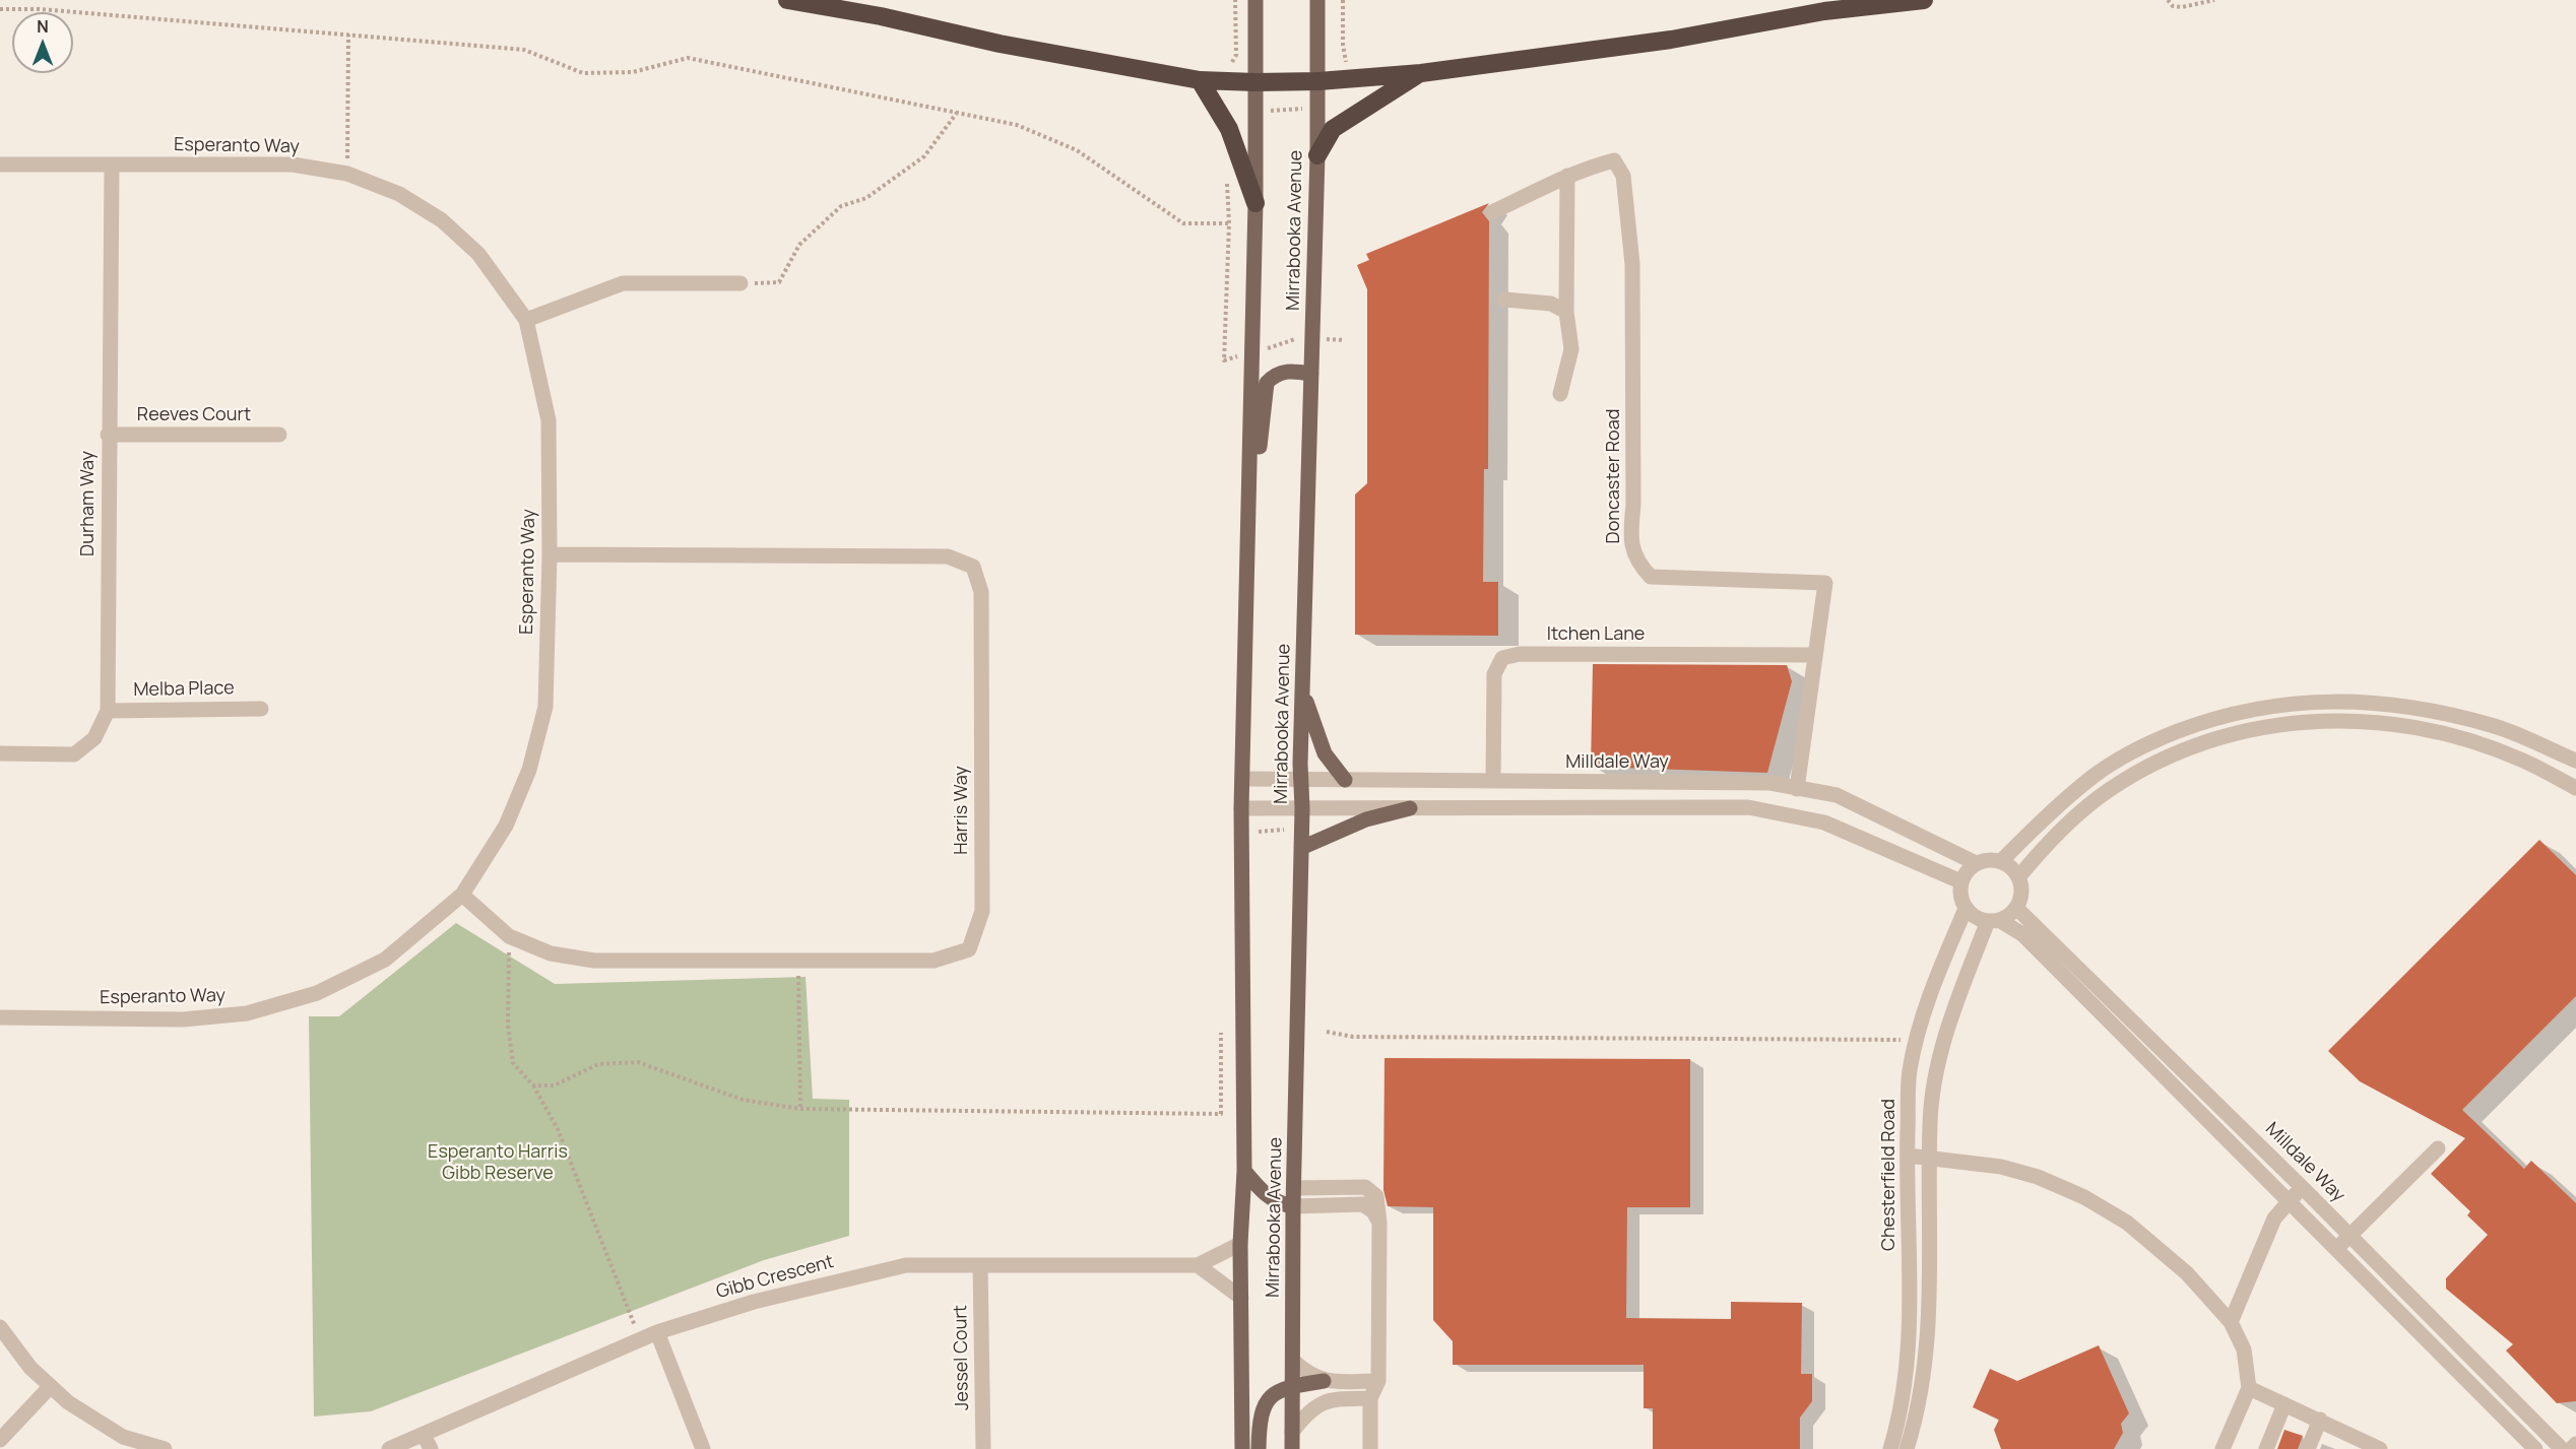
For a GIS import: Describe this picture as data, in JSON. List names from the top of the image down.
{
  "streets": {
    "main road": ["Mirrabooka Avenue"],
    "street": [
      "Esperanto Way",
      "Reeves Court",
      "Doncaster Road",
      "Durham Way",
      "Itchen Lane",
      "Melba Place",
      "Milldale Way",
      "Harris Way",
      "Chesterfield Road",
      "Gibb Crescent",
      "Jessel Court"
    ]
  },
  "crossings": [
    ["Esperanto Way", "Durham Way"],
    ["Esperanto Way", "Harris Way"],
    ["Mirrabooka Avenue", "Milldale Way"],
    ["Mirrabooka Avenue", "Gibb Crescent"],
    ["Reeves Court", "Durham Way"],
    ["Doncaster Road", "Itchen Lane"],
    ["Doncaster Road", "Milldale Way"],
    ["Durham Way", "Melba Place"],
    ["Itchen Lane", "Milldale Way"],
    ["Milldale Way", "Chesterfield Road"],
    ["Gibb Crescent", "Jessel Court"]
  ],
  "parks": ["Esperanto Harris Gibb Reserve"],
  "north": "top"
}
